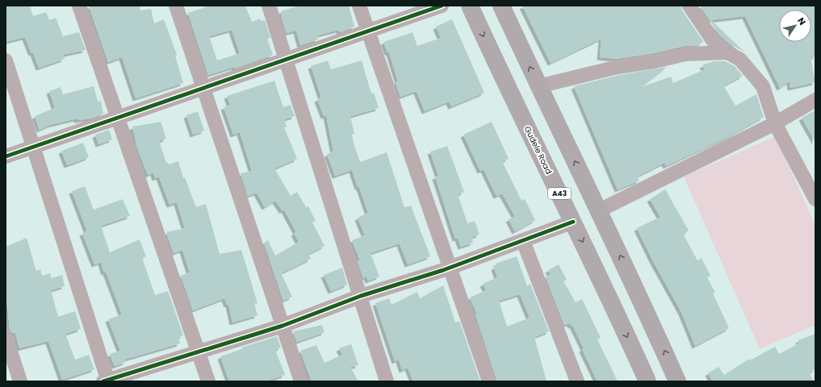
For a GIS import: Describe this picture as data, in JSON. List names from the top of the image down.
{
  "streets": {
    "highway": ["Gudele Road", "A43"]
  },
  "north": "top right"
}
